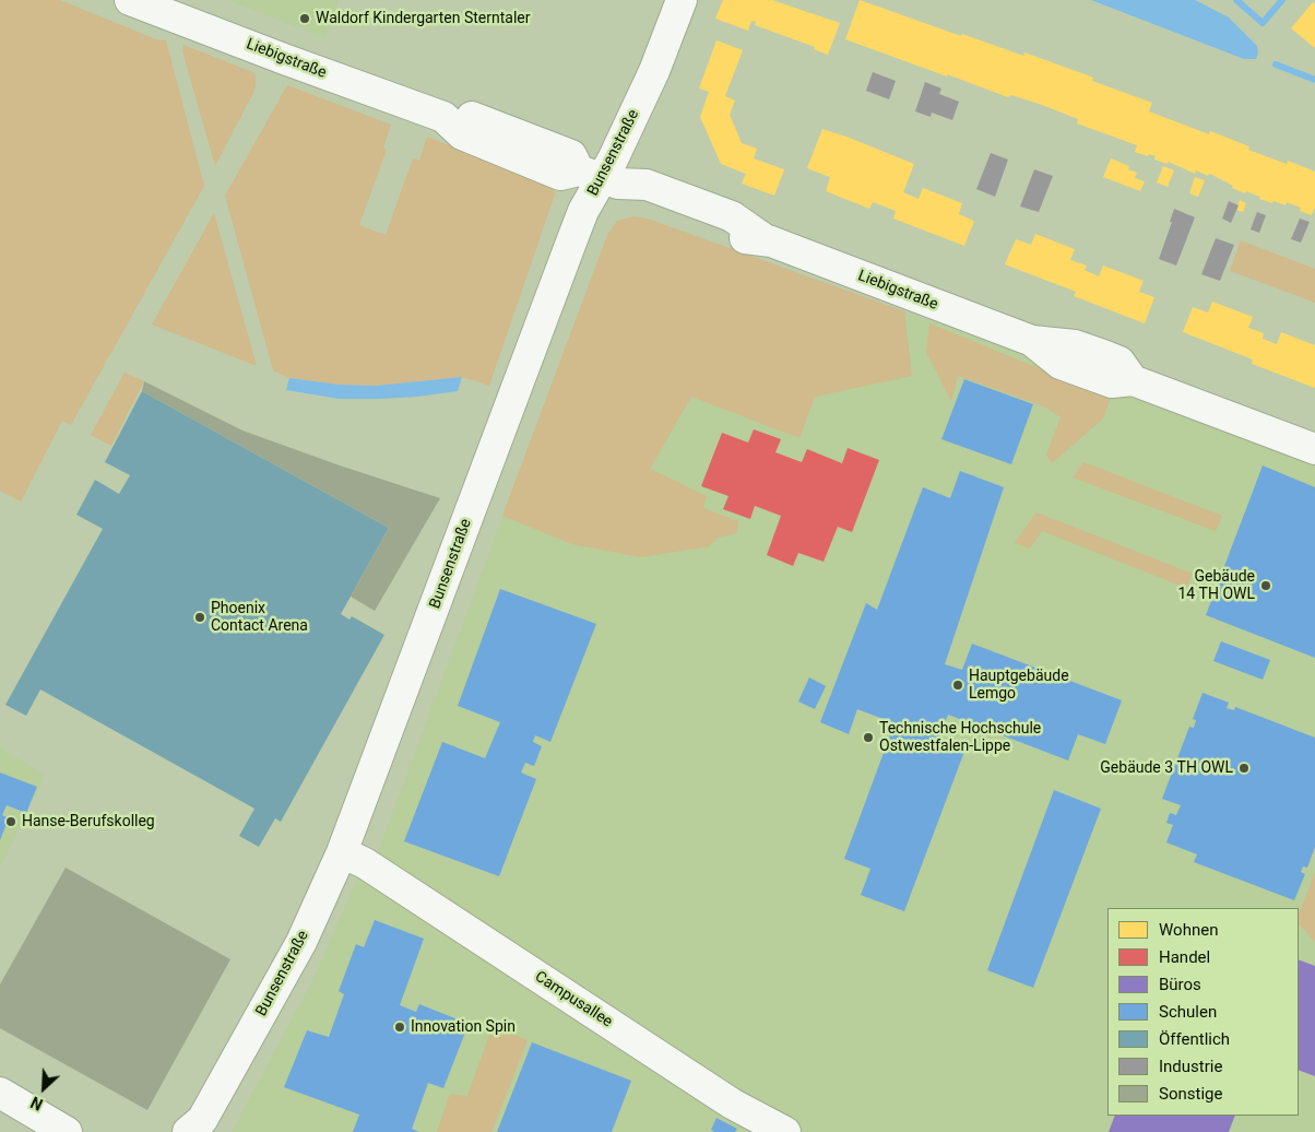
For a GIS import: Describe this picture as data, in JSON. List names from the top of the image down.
{
  "streets": {
    "street": ["Liebigstraße", "Bunsenstraße", "Campusallee"]
  },
  "crossings": [
    ["Liebigstraße", "Bunsenstraße"],
    ["Bunsenstraße", "Campusallee"]
  ],
  "places": [
    "Waldorf Kindergarten Sterntaler",
    "Gebäude 14 TH OWL",
    "Phoenix Contact Arena",
    "Hauptgebäude Lemgo",
    "Technische Hochschule Ostwestfalen-Lippe",
    "Gebäude 3 TH OWL",
    "Hanse-Berufskolleg",
    "Innovation Spin"
  ],
  "legend": [
    "Wohnen",
    "Handel",
    "Büros",
    "Schulen",
    "Öffentlich",
    "Industrie",
    "Sonstige"
  ],
  "north": "bottom left"
}
